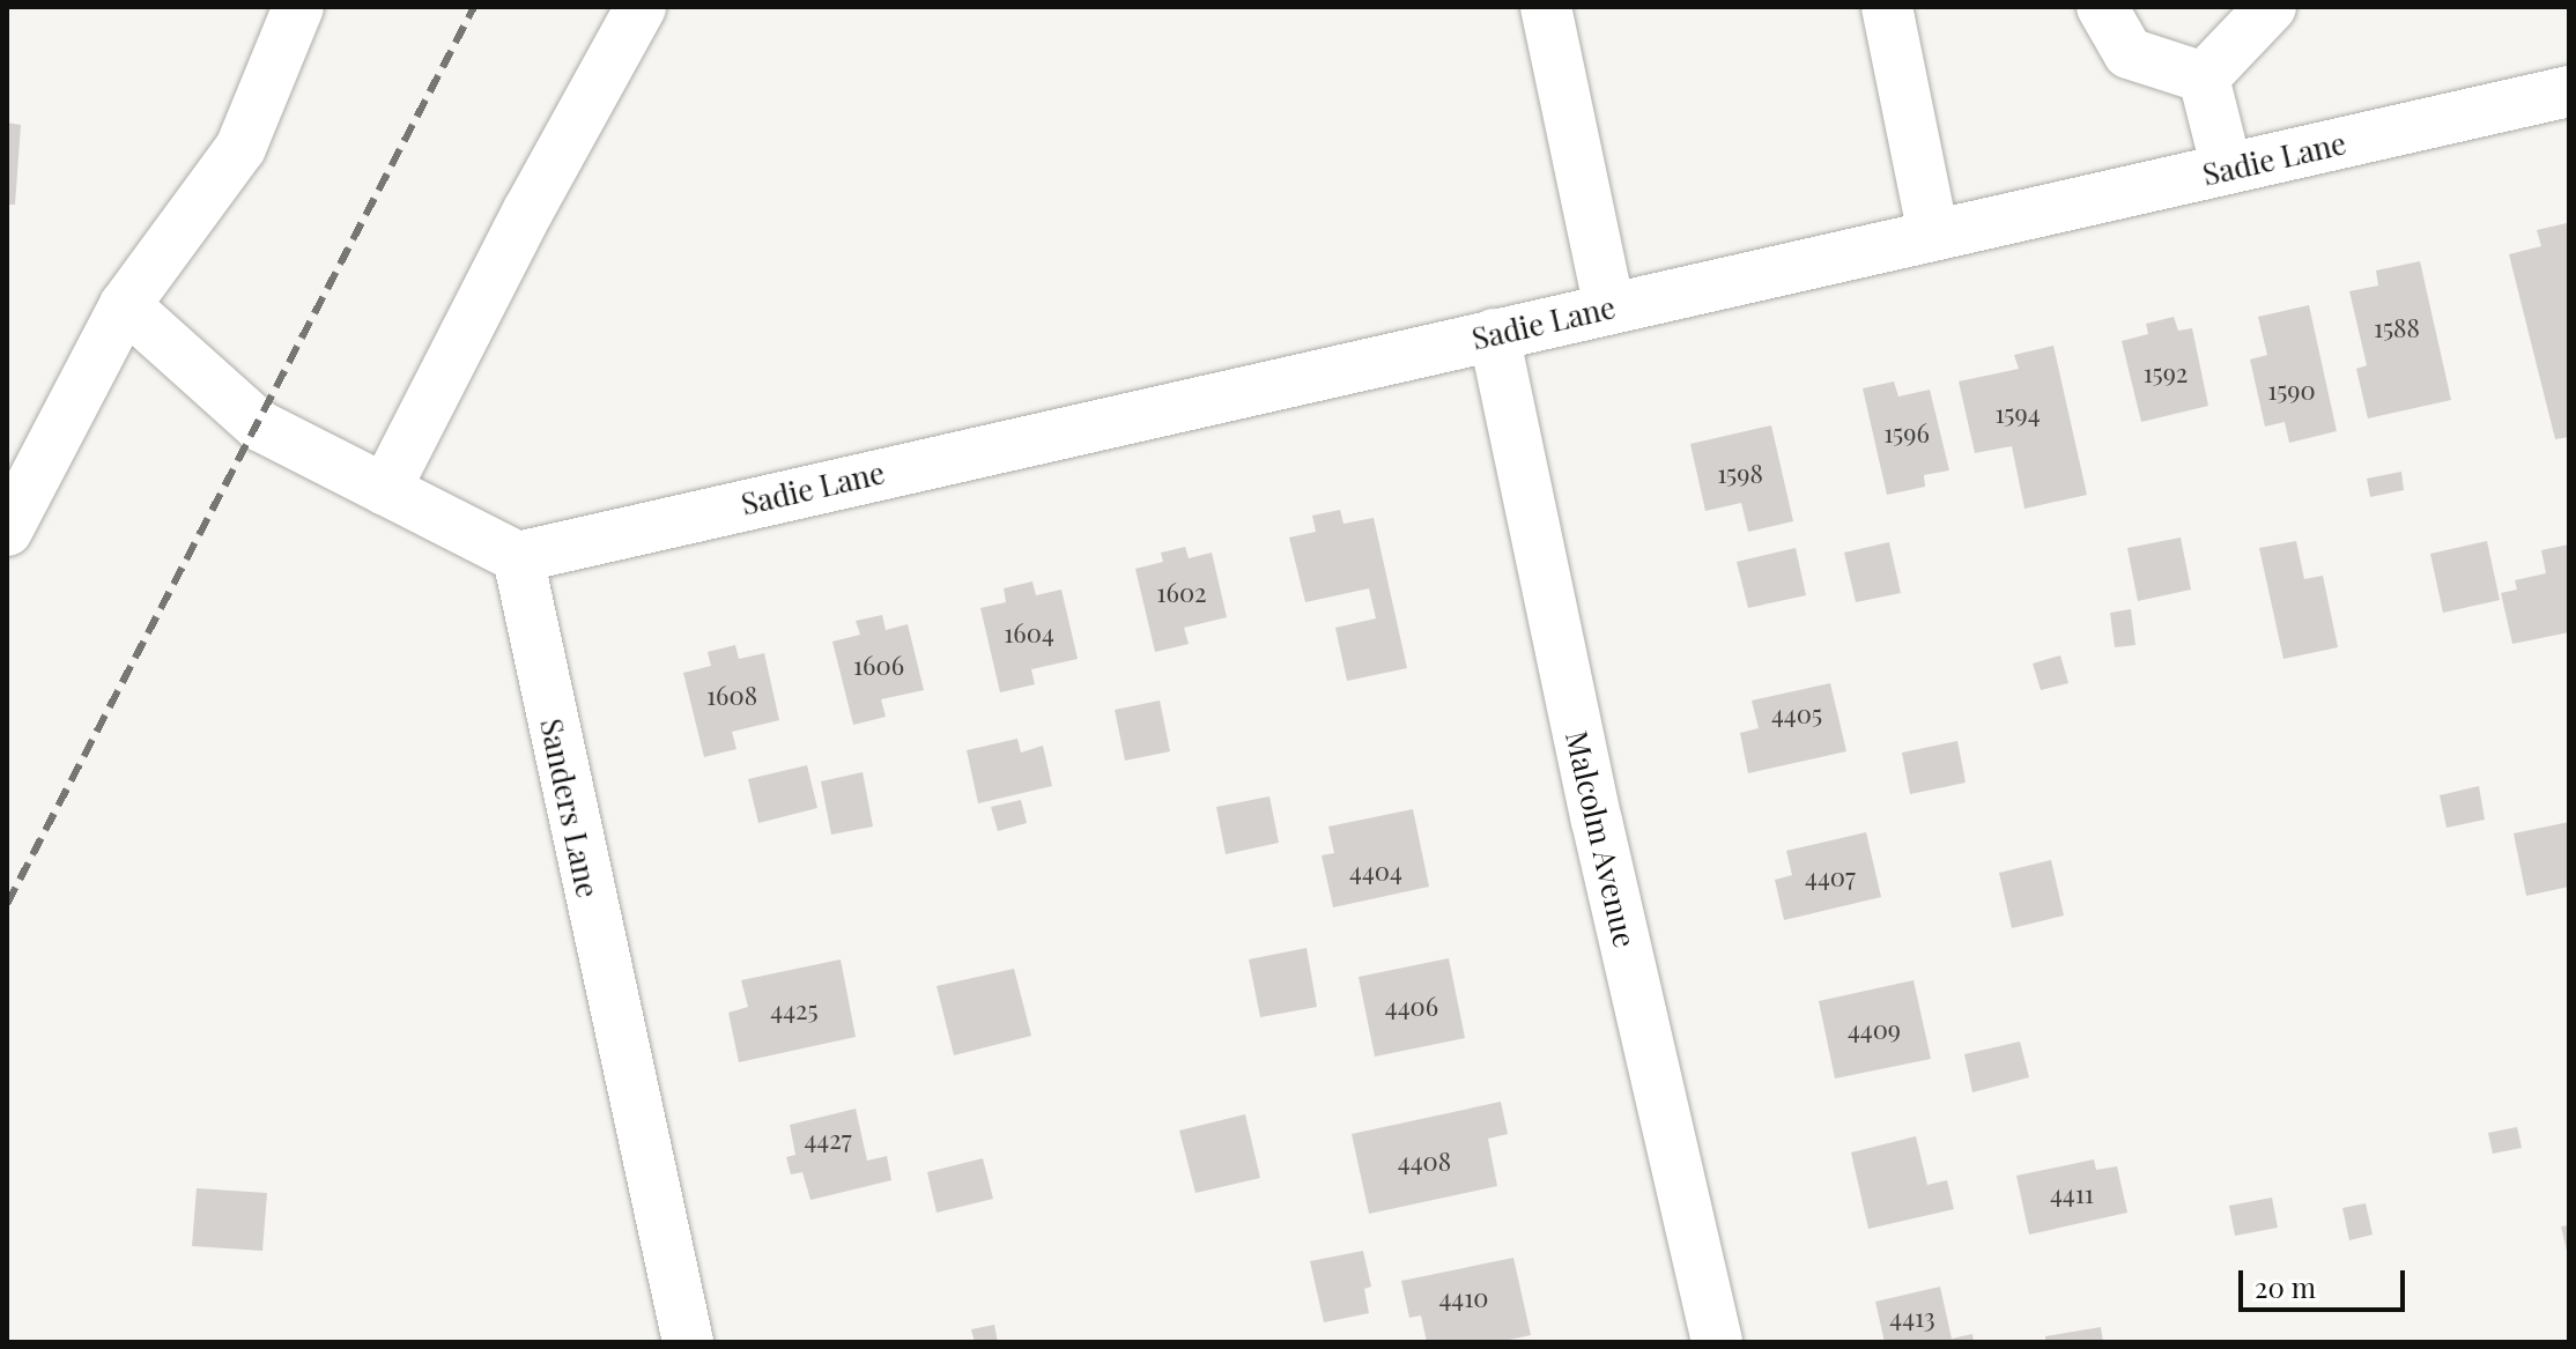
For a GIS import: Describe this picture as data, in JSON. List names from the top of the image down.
{
  "streets": {
    "street": ["Sadie Lane", "Sanders Lane", "Malcolm Avenue"]
  },
  "crossings": [
    ["Sadie Lane", "Sanders Lane"],
    ["Sadie Lane", "Malcolm Avenue"]
  ],
  "house_numbers": [
    "1588",
    "1592",
    "1590",
    "1594",
    "1596",
    "1598",
    "1602",
    "1604",
    "1606",
    "1608",
    "4405",
    "4404",
    "4407",
    "4406",
    "4425",
    "4409",
    "4427",
    "4408",
    "4411",
    "4410",
    "4413"
  ],
  "scale_bar": "20 m"
}
